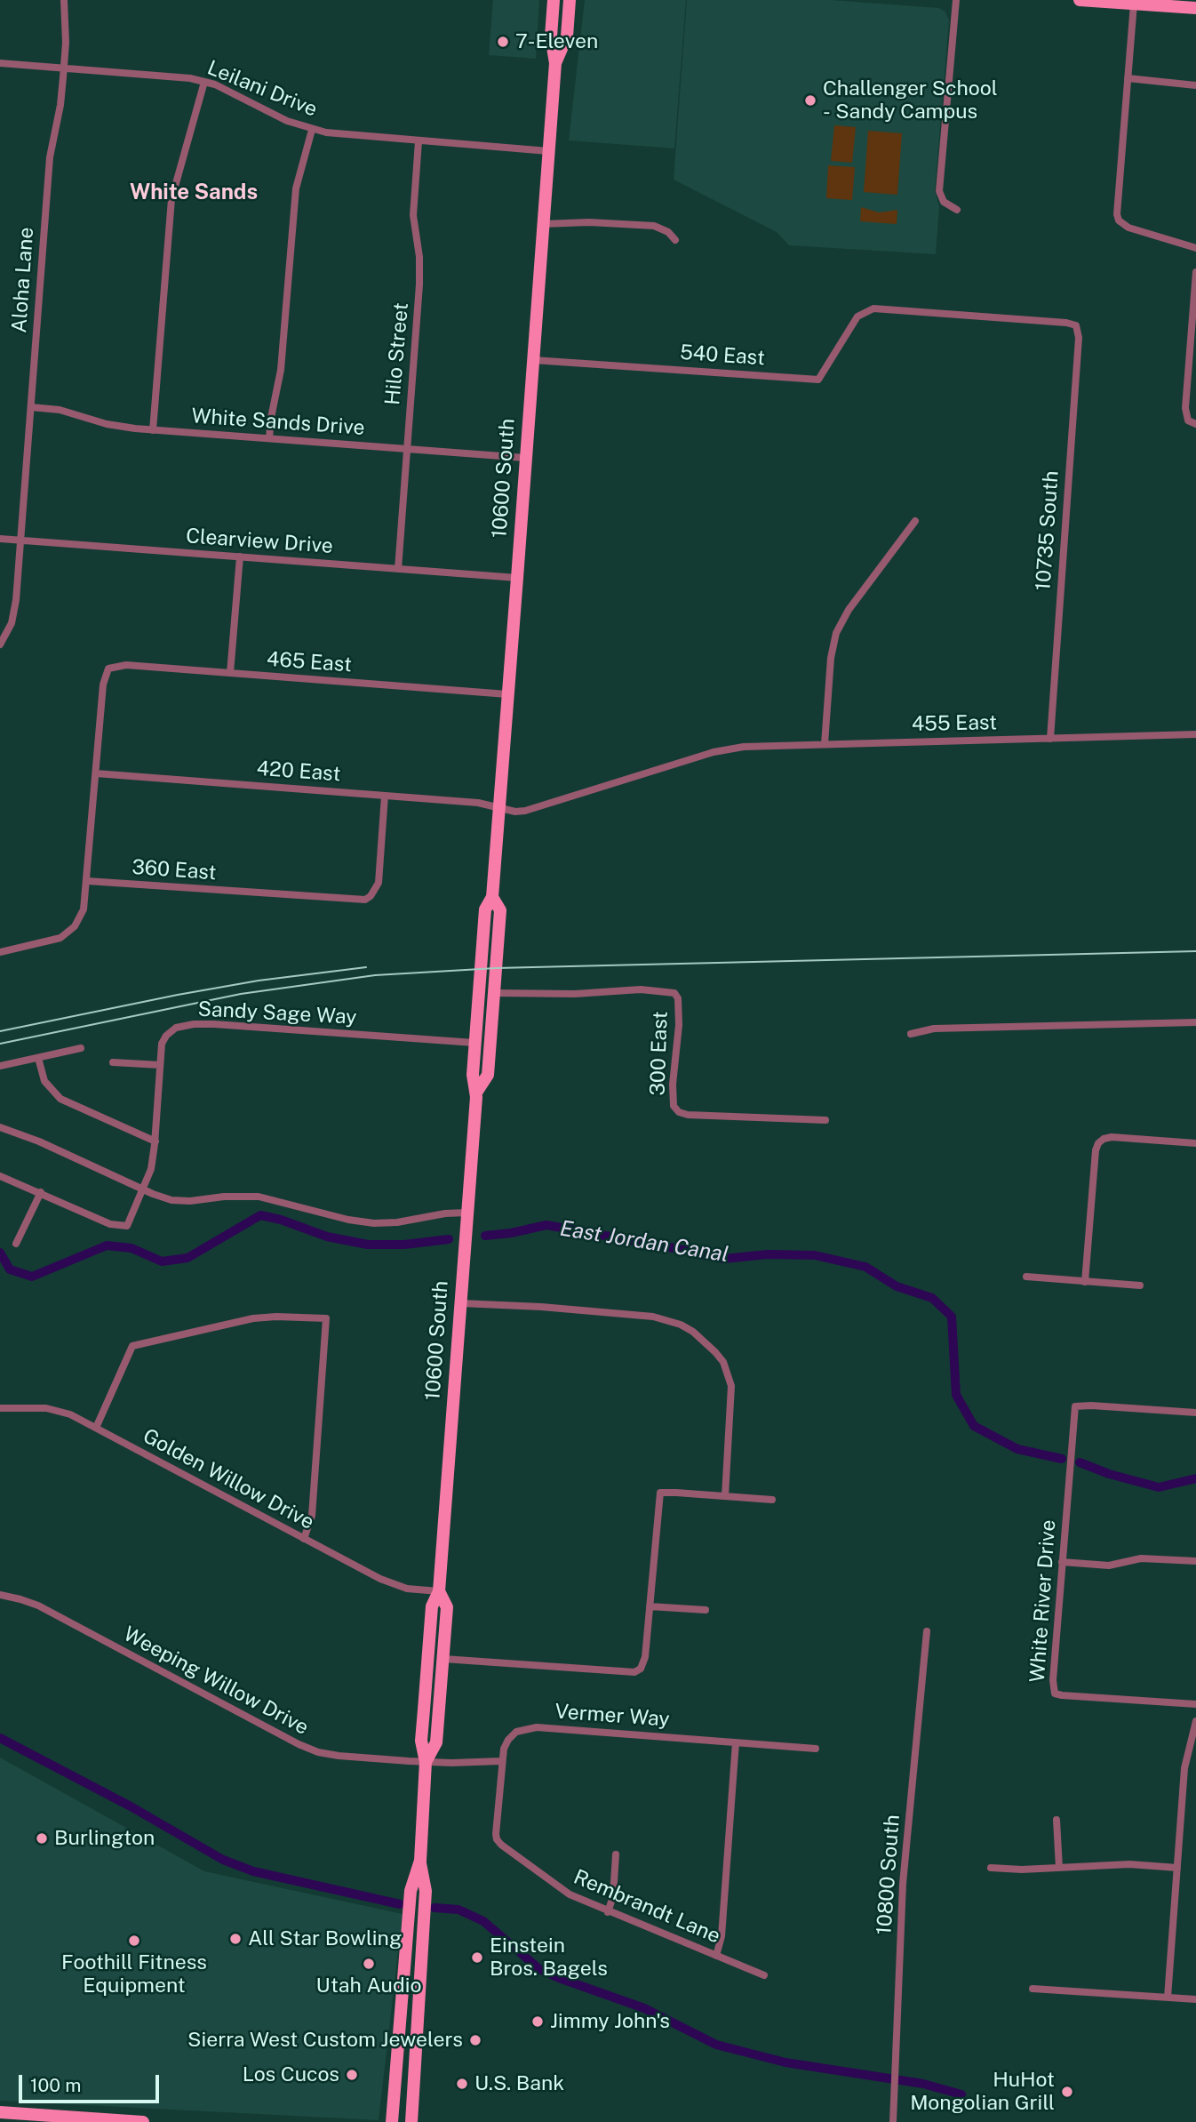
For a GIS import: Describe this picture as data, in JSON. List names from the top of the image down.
{
  "streets": {
    "main road": ["10600 South"],
    "street": [
      "Leilani Drive",
      "Aloha Lane",
      "Hilo Street",
      "540 East",
      "White Sands Drive",
      "10735 South",
      "Clearview Drive",
      "465 East",
      "455 East",
      "420 East",
      "360 East",
      "Sandy Sage Way",
      "300 East",
      "Golden Willow Drive",
      "White River Drive",
      "Weeping Willow Drive",
      "Vermer Way",
      "10800 South",
      "Rembrandt Lane"
    ]
  },
  "crossings": [
    ["Leilani Drive", "Aloha Lane"],
    ["Leilani Drive", "Hilo Street"],
    ["Leilani Drive", "10600 South"],
    ["Aloha Lane", "White Sands Drive"],
    ["Aloha Lane", "Clearview Drive"],
    ["Hilo Street", "White Sands Drive"],
    ["Hilo Street", "Clearview Drive"],
    ["540 East", "10600 South"],
    ["540 East", "10735 South"],
    ["White Sands Drive", "10600 South"],
    ["10600 South", "Clearview Drive"],
    ["10600 South", "465 East"],
    ["10600 South", "455 East"],
    ["10600 South", "420 East"],
    ["10600 South", "Sandy Sage Way"],
    ["10600 South", "300 East"],
    ["10600 South", "Golden Willow Drive"],
    ["10600 South", "Weeping Willow Drive"],
    ["10735 South", "455 East"],
    ["465 East", "420 East"],
    ["455 East", "420 East"],
    ["420 East", "360 East"],
    ["Vermer Way", "Rembrandt Lane"]
  ],
  "districts": ["White Sands"],
  "water": ["East Jordan Canal"],
  "places": [
    "7-Eleven",
    "Challenger School - Sandy Campus",
    "Burlington",
    "All Star Bowling",
    "Foothill Fitness Equipment",
    "Einstein Bros. Bagels",
    "Utah Audio",
    "Jimmy John's",
    "Sierra West Custom Jewelers",
    "Los Cucos",
    "U.S. Bank",
    "HuHot Mongolian Grill"
  ],
  "scale_bar": "100 m"
}
